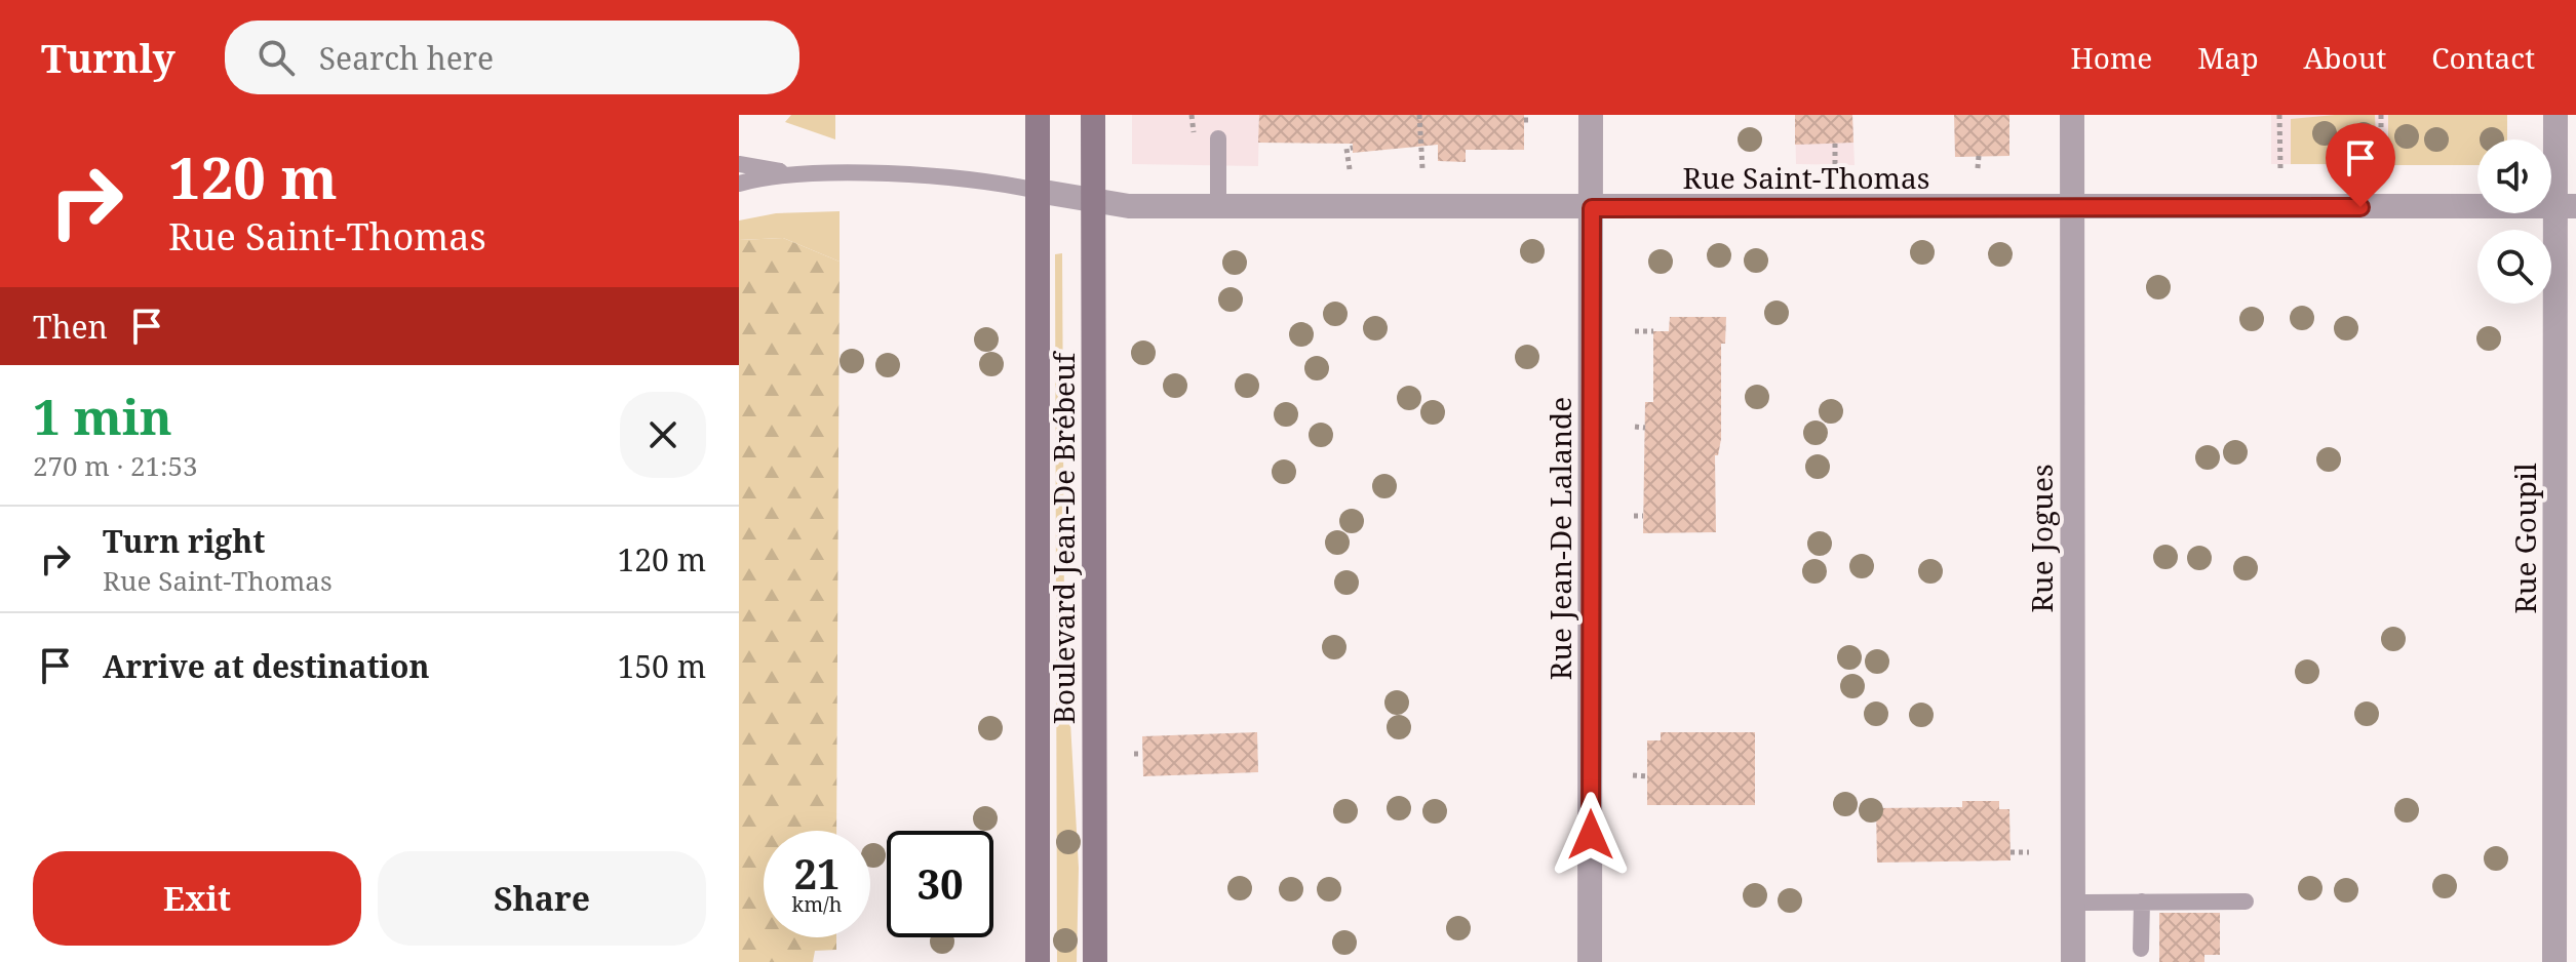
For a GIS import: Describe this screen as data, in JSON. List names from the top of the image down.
{
  "streets": {
    "main road": ["Boulevard Jean-De Brébeuf"],
    "street": [
      "Rue Saint-Thomas",
      "Rue Jean-De Lalande",
      "Rue Jogues",
      "Rue Goupil"
    ]
  },
  "crossings": [
    ["Rue Saint-Thomas", "Boulevard Jean-De Brébeuf"],
    ["Rue Saint-Thomas", "Rue Jean-De Lalande"],
    ["Rue Saint-Thomas", "Rue Jogues"],
    ["Rue Saint-Thomas", "Rue Goupil"]
  ],
  "page": {
    "header": "Turnly",
    "search": "Search here",
    "nav": [
      "Home",
      "Map",
      "About",
      "Contact"
    ],
    "turn": ["120 m", "Rue Saint-Thomas"],
    "then": "Then",
    "heading": ["1 min", "270 m · 21:53"],
    "list": [
      {
        "name": "Turn right",
        "note": "Rue Saint-Thomas",
        "value": "120 m"
      },
      {
        "name": "Arrive at destination",
        "value": "150 m"
      }
    ],
    "speed": "21 km/h",
    "limit": "30",
    "buttons": ["Exit", "Share"]
  }
}
